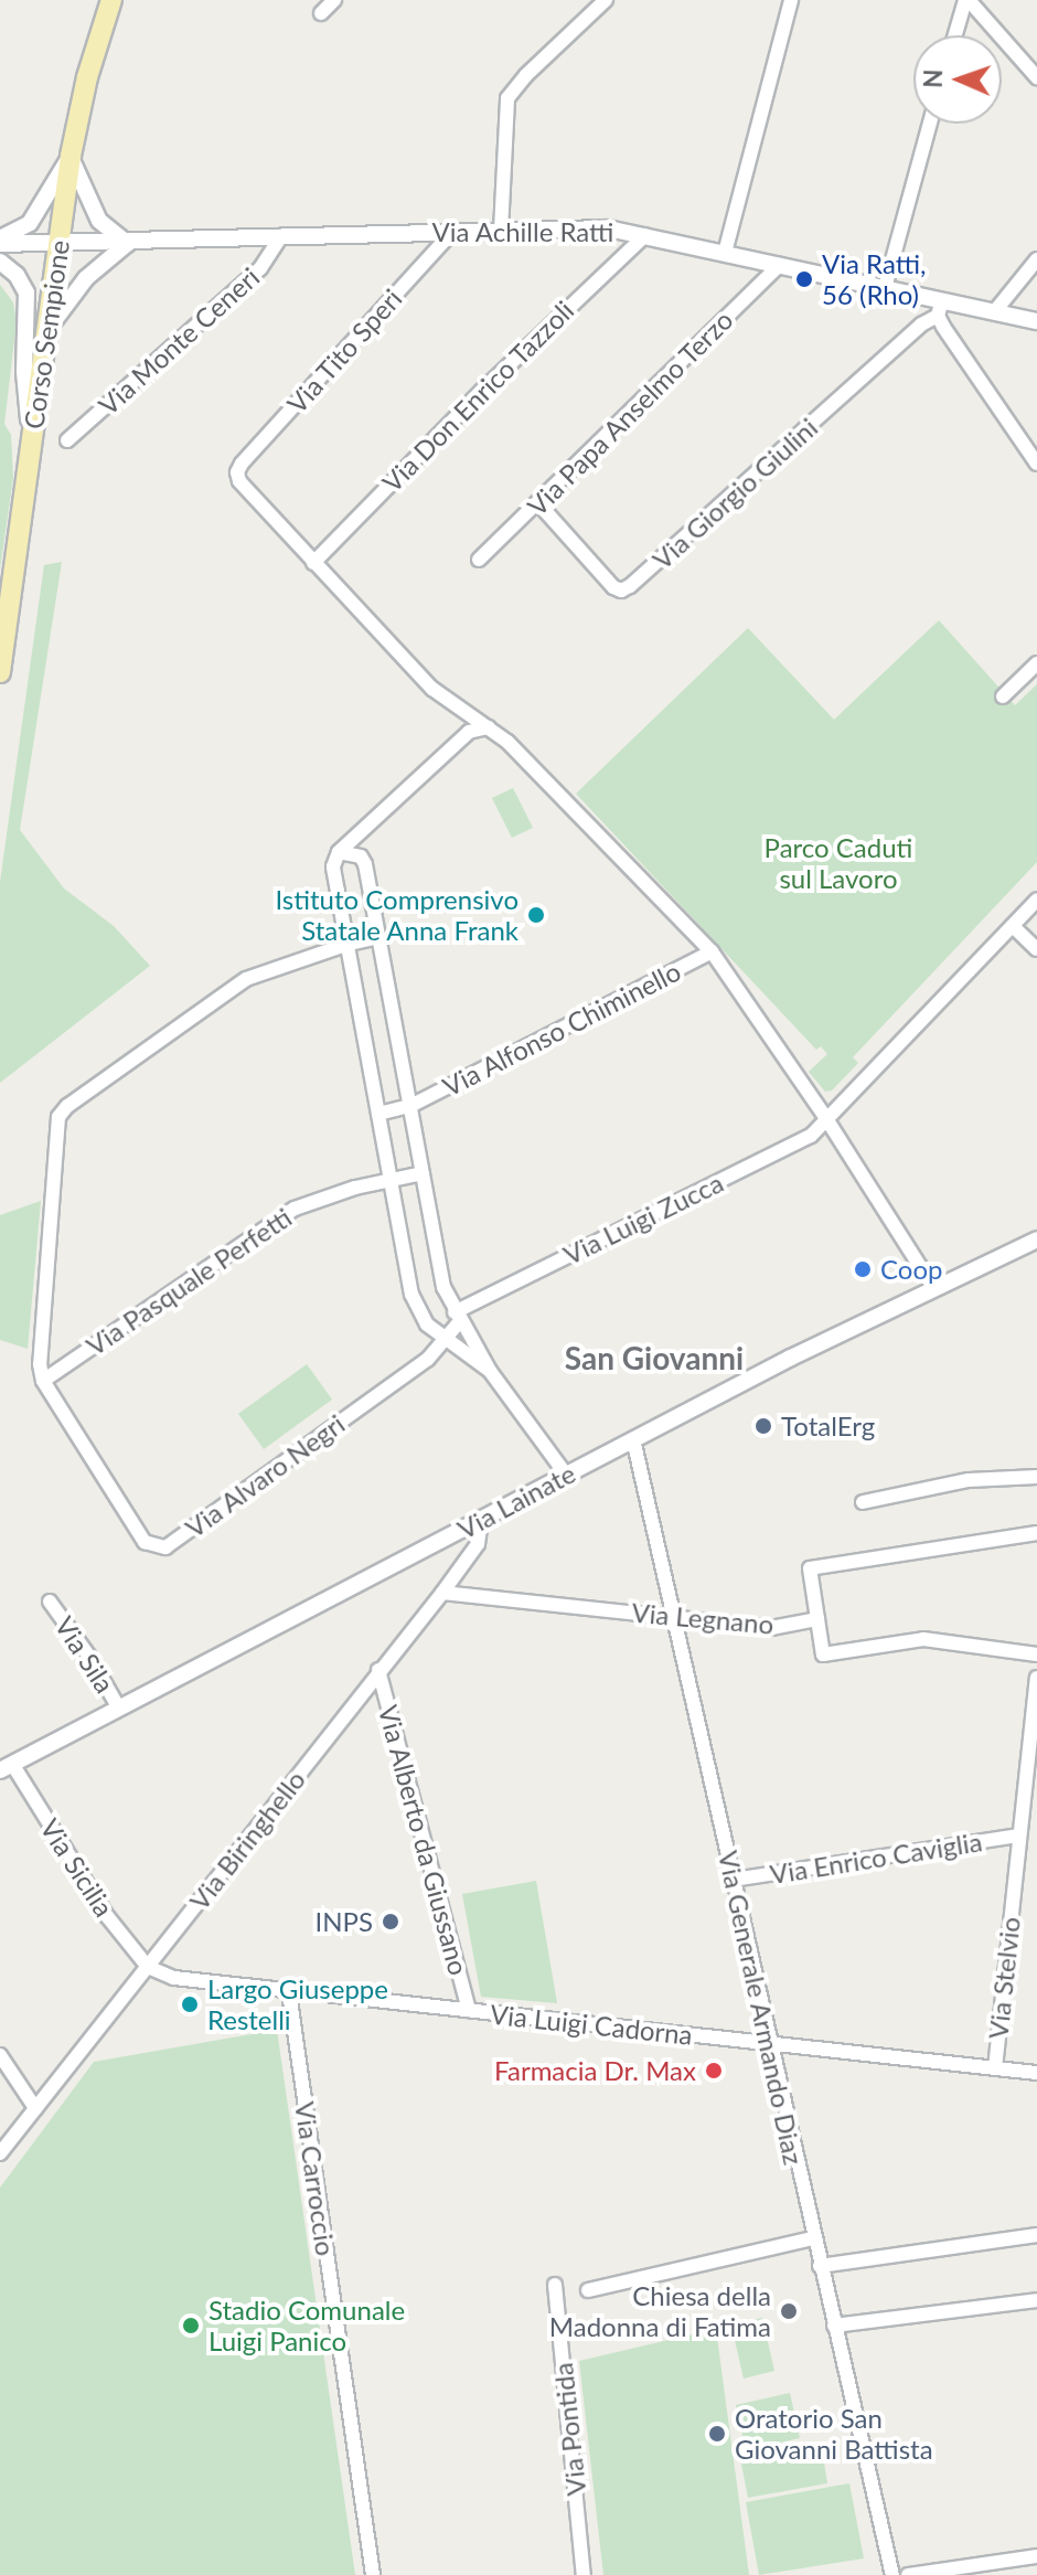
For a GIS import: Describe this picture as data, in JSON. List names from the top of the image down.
{
  "streets": {
    "main road": ["Corso Sempione"],
    "street": [
      "Via Achille Ratti",
      "Via Monte Ceneri",
      "Via Tito Speri",
      "Via Don Enrico Tazzoli",
      "Via Papa Anselmo Terzo",
      "Via Giorgio Giulini",
      "Via Alfonso Chiminello",
      "Via Luigi Zucca",
      "Via Pasquale Perfetti",
      "Via Alvaro Negri",
      "Via Lainate",
      "Via Legnano",
      "Via Sila",
      "Via Biringhello",
      "Via Alberto da Giussano",
      "Via Enrico Caviglia",
      "Via Sicilia",
      "Via Stelvio",
      "Via Generale Armando Diaz",
      "Via Luigi Cadorna",
      "Via Carroccio",
      "Via Pontida"
    ]
  },
  "crossings": [
    ["Via Achille Ratti", "Corso Sempione"],
    ["Via Achille Ratti", "Via Monte Ceneri"],
    ["Via Achille Ratti", "Via Tito Speri"],
    ["Via Achille Ratti", "Via Don Enrico Tazzoli"],
    ["Via Achille Ratti", "Via Papa Anselmo Terzo"],
    ["Via Achille Ratti", "Via Giorgio Giulini"],
    ["Via Tito Speri", "Via Don Enrico Tazzoli"],
    ["Via Papa Anselmo Terzo", "Via Giorgio Giulini"],
    ["Via Pasquale Perfetti", "Via Alvaro Negri"],
    ["Via Lainate", "Via Sila"],
    ["Via Lainate", "Via Biringhello"],
    ["Via Lainate", "Via Sicilia"],
    ["Via Lainate", "Via Generale Armando Diaz"],
    ["Via Legnano", "Via Biringhello"],
    ["Via Legnano", "Via Generale Armando Diaz"],
    ["Via Biringhello", "Via Alberto da Giussano"],
    ["Via Biringhello", "Via Sicilia"],
    ["Via Biringhello", "Via Luigi Cadorna"],
    ["Via Alberto da Giussano", "Via Luigi Cadorna"],
    ["Via Enrico Caviglia", "Via Stelvio"],
    ["Via Enrico Caviglia", "Via Generale Armando Diaz"],
    ["Via Sicilia", "Via Luigi Cadorna"],
    ["Via Stelvio", "Via Luigi Cadorna"],
    ["Via Generale Armando Diaz", "Via Luigi Cadorna"],
    ["Via Luigi Cadorna", "Via Carroccio"]
  ],
  "districts": ["San Giovanni"],
  "parks": ["Parco Caduti sul Lavoro"],
  "places": [
    "Via Ratti, 56 (Rho)",
    "Istituto Comprensivo Statale Anna Frank",
    "Coop",
    "TotalErg",
    "INPS",
    "Largo Giuseppe Restelli",
    "Farmacia Dr. Max",
    "Chiesa della Madonna di Fatima",
    "Stadio Comunale Luigi Panico",
    "Oratorio San Giovanni Battista"
  ],
  "north": "left"
}
